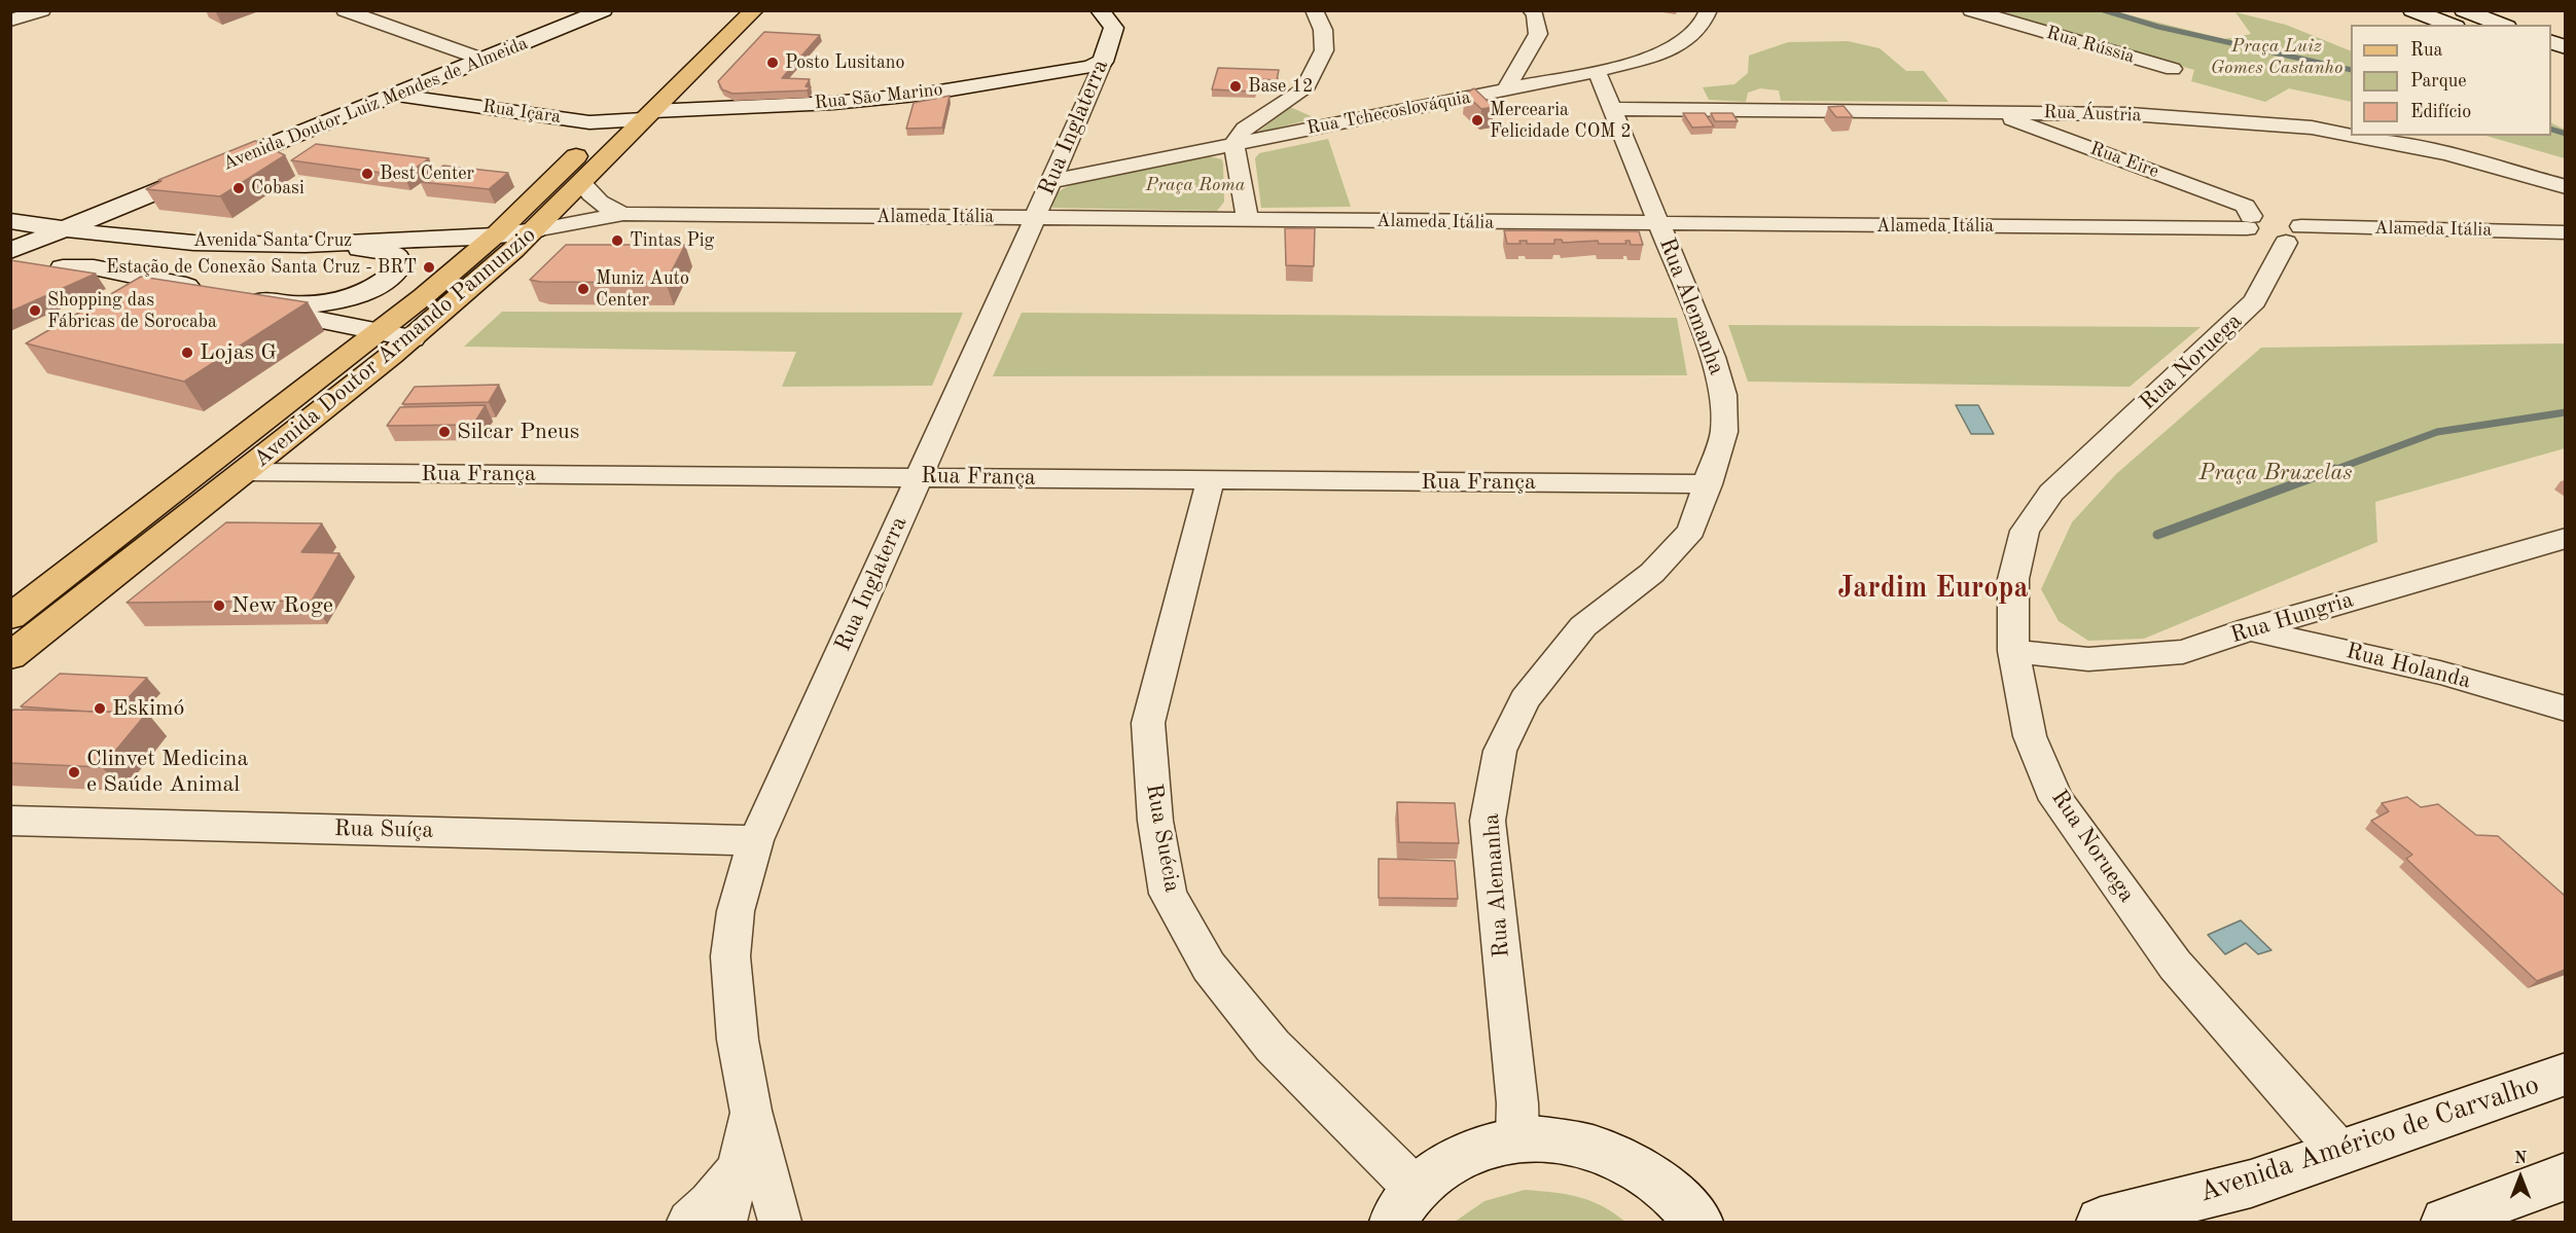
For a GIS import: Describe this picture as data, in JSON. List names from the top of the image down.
{
  "streets": {
    "main road": [
      "Rua São Marino",
      "Avenida Doutor Luiz Mendes de Almeida",
      "Rua Içara",
      "Rua Inglaterra",
      "Avenida Santa Cruz",
      "Avenida Doutor Armando Pannunzio",
      "Avenida Américo de Carvalho"
    ],
    "street": [
      "Rua Rússia",
      "Rua Tchecoslováquia",
      "Rua Áustria",
      "Rua Eire",
      "Alameda Itália",
      "Rua Alemanha",
      "Rua Noruega",
      "Rua França",
      "Rua Hungria",
      "Rua Holanda",
      "Rua Suíça",
      "Rua Suécia"
    ]
  },
  "crossings": [
    ["Rua São Marino", "Rua Inglaterra"],
    ["Rua São Marino", "Avenida Doutor Armando Pannunzio"],
    ["Avenida Doutor Luiz Mendes de Almeida", "Rua Içara"],
    ["Avenida Doutor Luiz Mendes de Almeida", "Avenida Santa Cruz"],
    ["Rua Içara", "Avenida Doutor Armando Pannunzio"],
    ["Rua Tchecoslováquia", "Rua Inglaterra"],
    ["Rua Tchecoslováquia", "Rua Alemanha"],
    ["Rua Áustria", "Rua Eire"],
    ["Rua Áustria", "Rua Alemanha"],
    ["Rua Inglaterra", "Alameda Itália"],
    ["Rua Inglaterra", "Rua França"],
    ["Rua Inglaterra", "Rua Suíça"],
    ["Rua Eire", "Alameda Itália"],
    ["Rua Eire", "Rua Noruega"],
    ["Alameda Itália", "Avenida Santa Cruz"],
    ["Alameda Itália", "Rua Alemanha"],
    ["Alameda Itália", "Avenida Doutor Armando Pannunzio"],
    ["Alameda Itália", "Rua Noruega"],
    ["Avenida Santa Cruz", "Avenida Doutor Armando Pannunzio"],
    ["Rua Alemanha", "Rua França"],
    ["Avenida Doutor Armando Pannunzio", "Rua França"],
    ["Rua Noruega", "Rua Hungria"],
    ["Rua Noruega", "Avenida Américo de Carvalho"],
    ["Rua França", "Rua Suécia"],
    ["Rua Hungria", "Rua Holanda"]
  ],
  "districts": ["Jardim Europa"],
  "parks": ["Praça Luiz Gomes Castanho", "Praça Roma", "Praça Bruxelas"],
  "places": [
    "Posto Lusitano",
    "Base 12",
    "Mercearia Felicidade COM 2",
    "Best Center",
    "Cobasi",
    "Tintas Pig",
    "Estação de Conexão Santa Cruz - BRT",
    "Muniz Auto Center",
    "Shopping das Fábricas de Sorocaba",
    "Lojas G",
    "Silcar Pneus",
    "New Roge",
    "Eskimó",
    "Clinvet Medicina e Saúde Animal"
  ],
  "legend": ["Rua", "Parque", "Edifício"],
  "north": "top"
}
